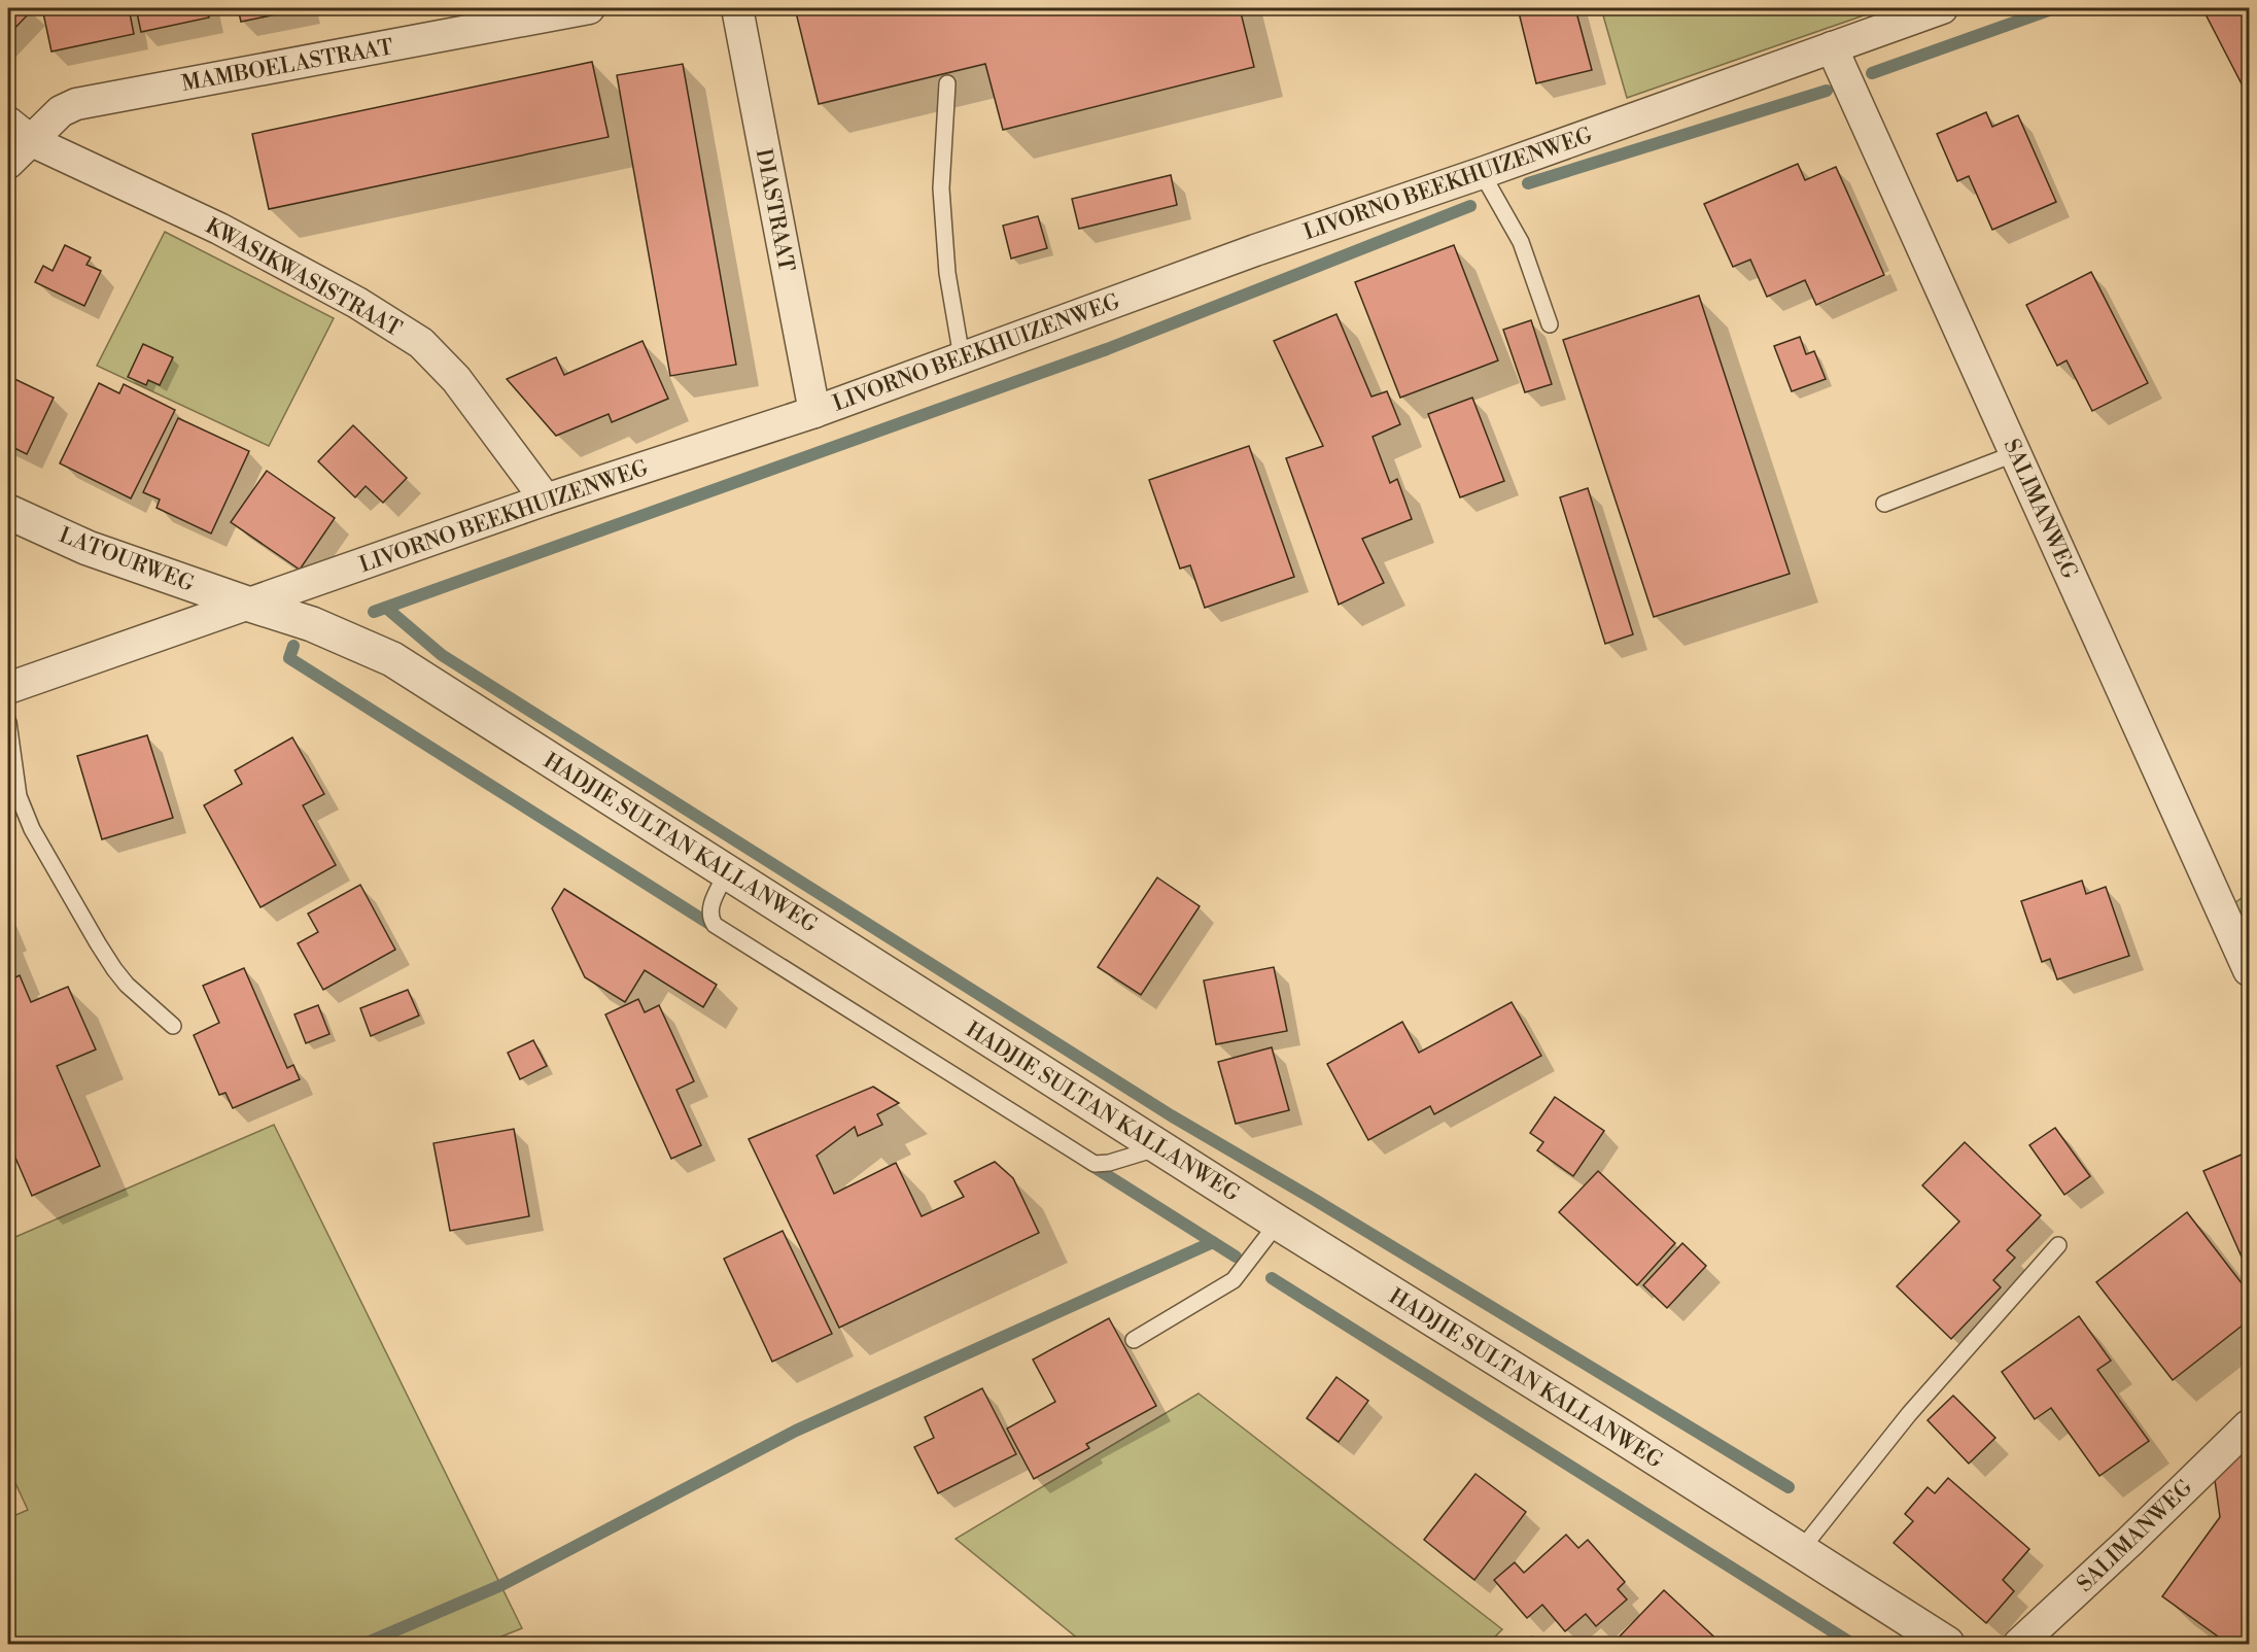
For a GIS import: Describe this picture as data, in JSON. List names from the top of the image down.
{
  "streets": {
    "street": [
      "MAMBOELASTRAAT",
      "LIVORNO BEEKHUIZENWEG",
      "DIASTRAAT",
      "KWASIKWASISTRAAT",
      "SALIMANWEG",
      "LATOURWEG",
      "HADJIE SULTAN KALLANWEG"
    ]
  },
  "crossings": [
    ["MAMBOELASTRAAT", "KWASIKWASISTRAAT"],
    ["LIVORNO BEEKHUIZENWEG", "DIASTRAAT"],
    ["LIVORNO BEEKHUIZENWEG", "KWASIKWASISTRAAT"],
    ["LIVORNO BEEKHUIZENWEG", "SALIMANWEG"],
    ["LIVORNO BEEKHUIZENWEG", "LATOURWEG"],
    ["LIVORNO BEEKHUIZENWEG", "HADJIE SULTAN KALLANWEG"],
    ["LATOURWEG", "HADJIE SULTAN KALLANWEG"]
  ]
}
